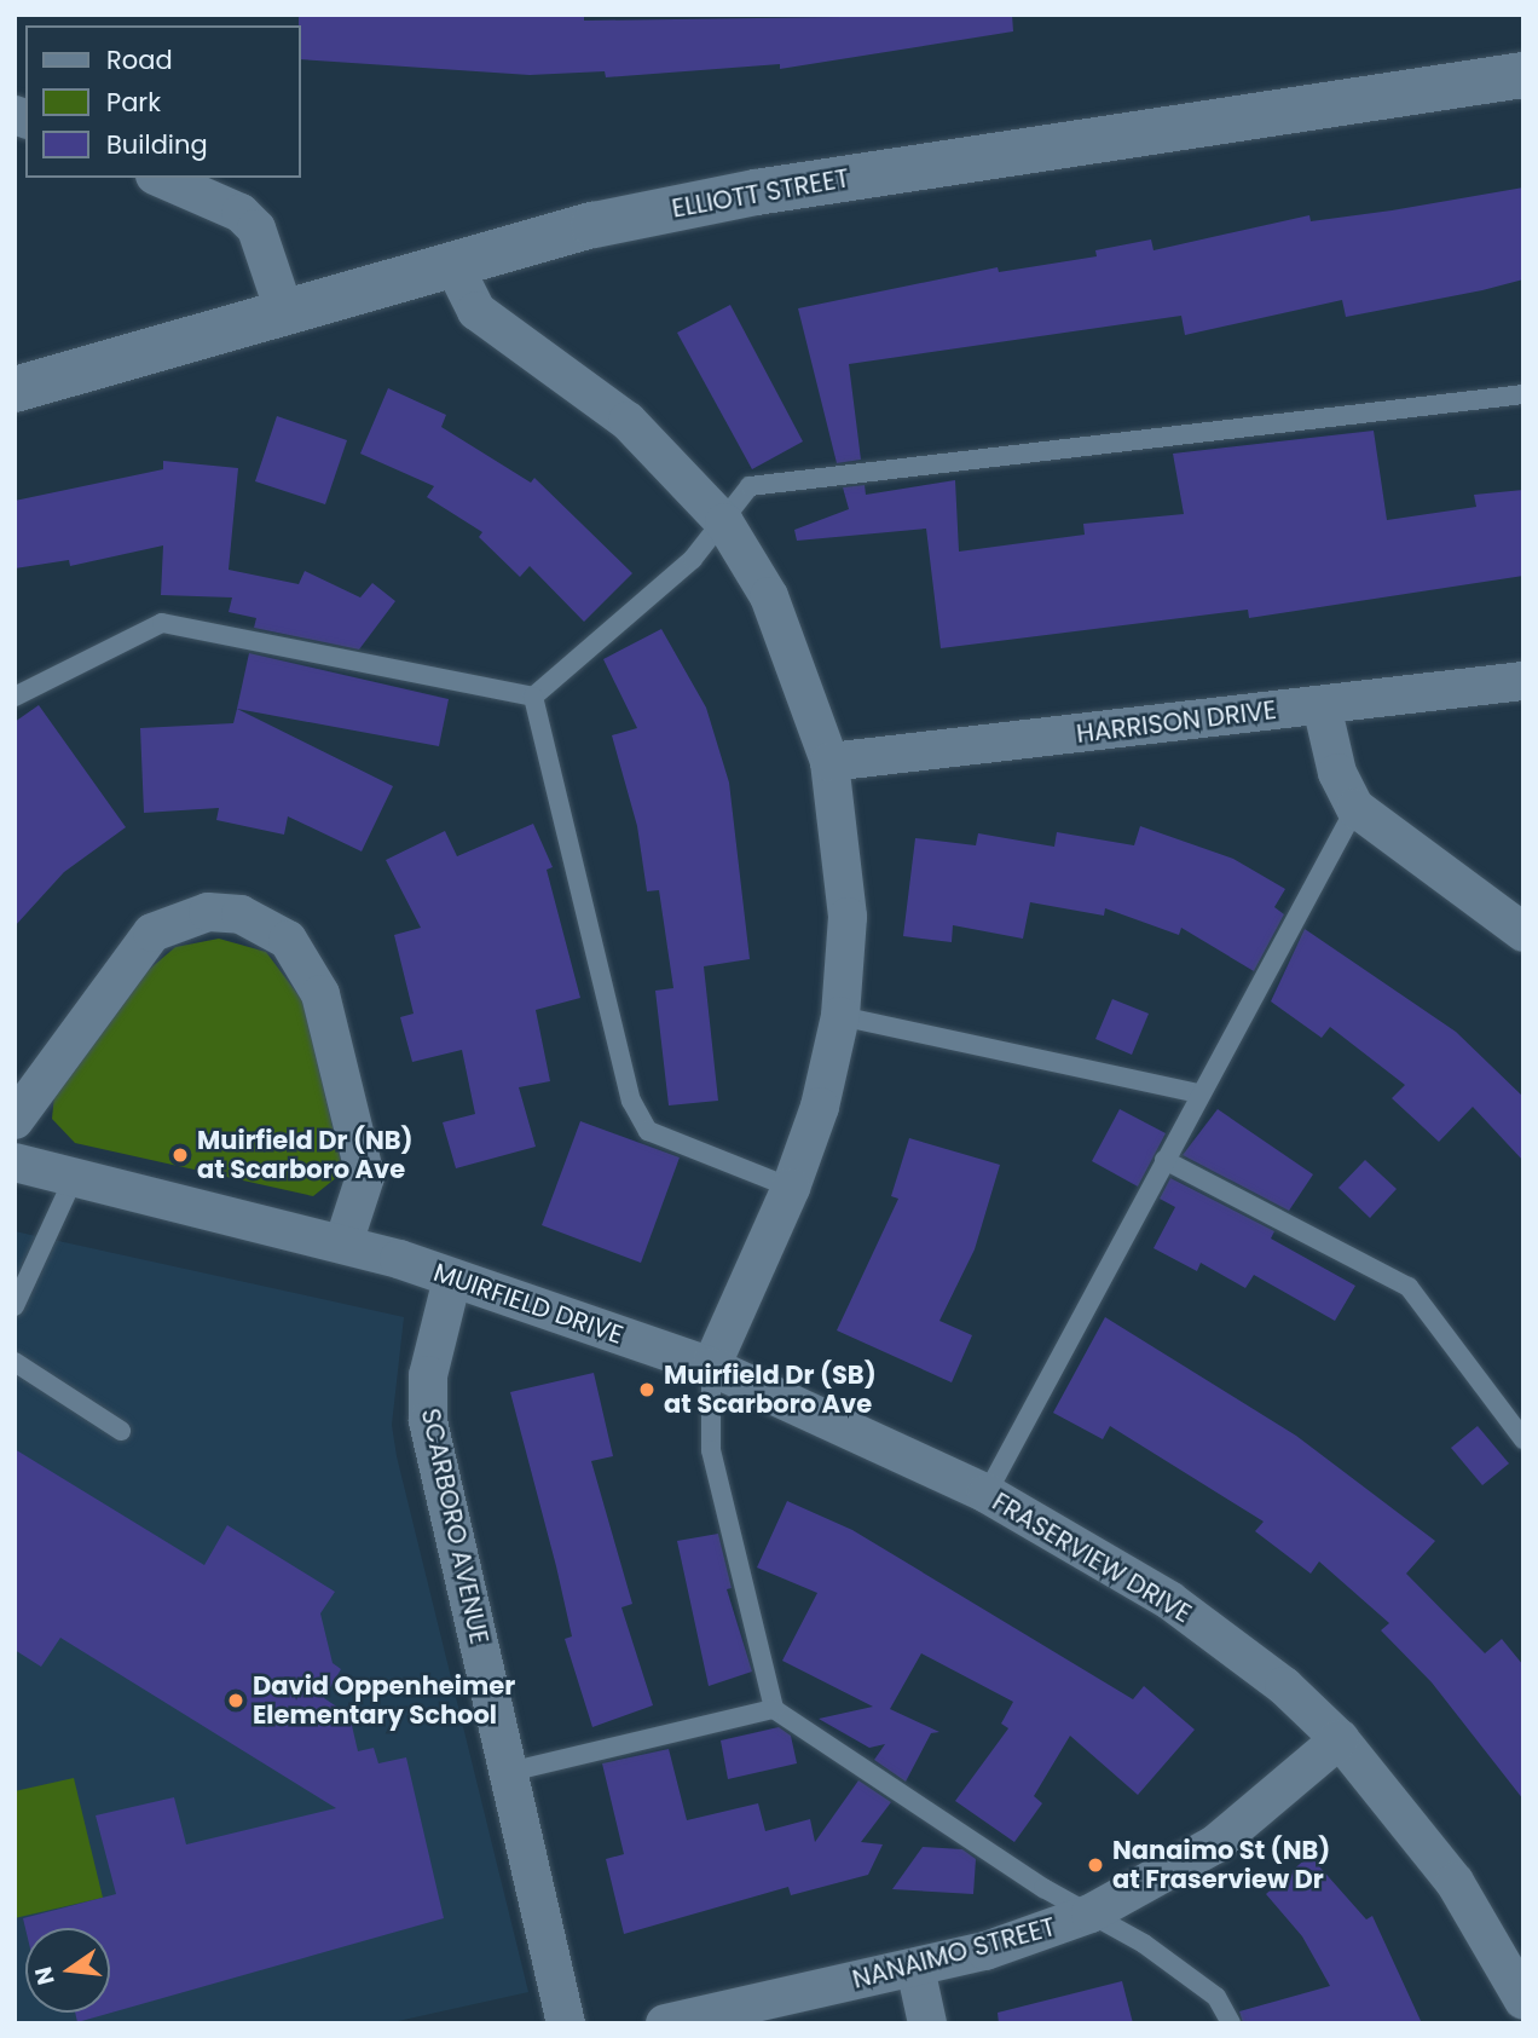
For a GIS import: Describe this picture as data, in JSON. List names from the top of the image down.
{
  "streets": {
    "street": [
      "ELLIOTT STREET",
      "HARRISON DRIVE",
      "MUIRFIELD DRIVE",
      "SCARBORO AVENUE",
      "FRASERVIEW DRIVE",
      "NANAIMO STREET"
    ]
  },
  "crossings": [
    ["MUIRFIELD DRIVE", "SCARBORO AVENUE"],
    ["MUIRFIELD DRIVE", "FRASERVIEW DRIVE"],
    ["FRASERVIEW DRIVE", "NANAIMO STREET"]
  ],
  "places": [
    "Muirfield Dr (NB) at Scarboro Ave",
    "Muirfield Dr (SB) at Scarboro Ave",
    "David Oppenheimer Elementary School",
    "Nanaimo St (NB) at Fraserview Dr"
  ],
  "legend": ["Road", "Park", "Building"],
  "north": "left"
}
